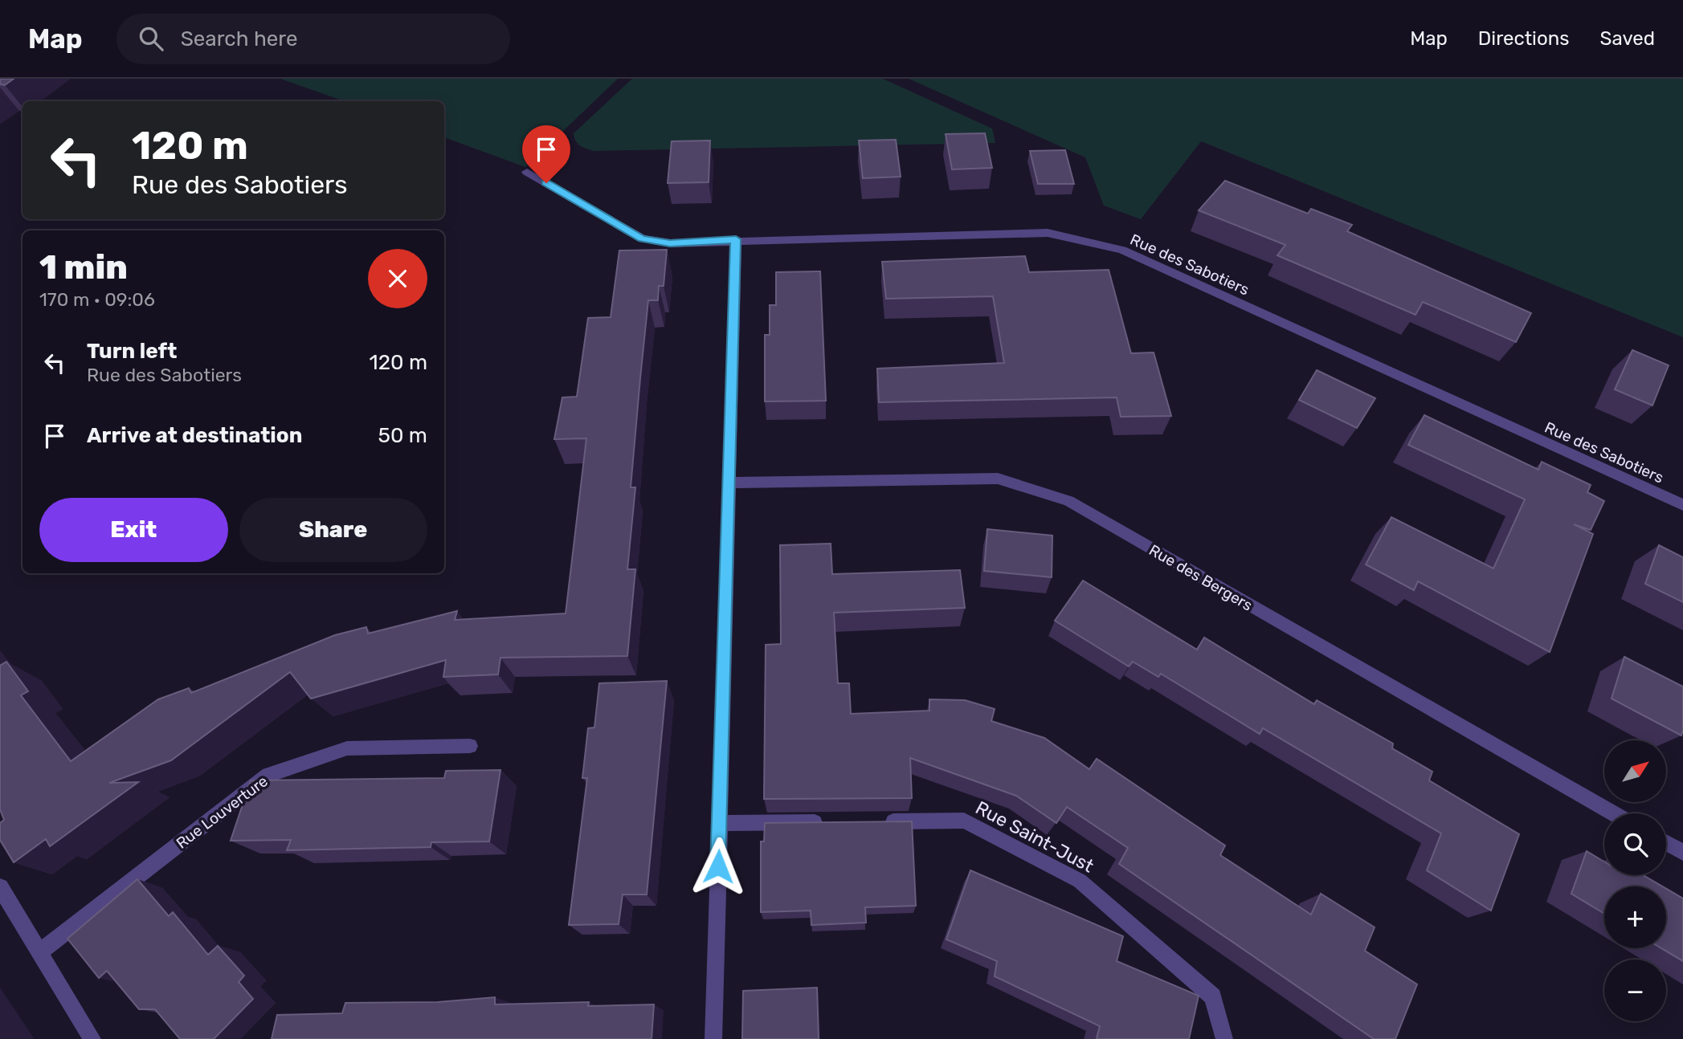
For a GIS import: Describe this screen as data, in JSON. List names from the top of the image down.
{
  "streets": {
    "street": [
      "Rue des Sabotiers",
      "Rue des Bergers",
      "Rue Louverture",
      "Rue Saint-Just"
    ]
  },
  "north": "top right",
  "page": {
    "header": "Map",
    "search": "Search here",
    "nav": ["Map", "Directions", "Saved"],
    "turn": ["120 m", "Rue des Sabotiers"],
    "heading": ["1 min", "170 m · 09:06"],
    "list": [
      {
        "name": "Turn left",
        "note": "Rue des Sabotiers",
        "value": "120 m"
      },
      {
        "name": "Arrive at destination",
        "value": "50 m"
      }
    ],
    "buttons": ["Exit", "Share"],
    "map_buttons": ["+", "−"]
  }
}
